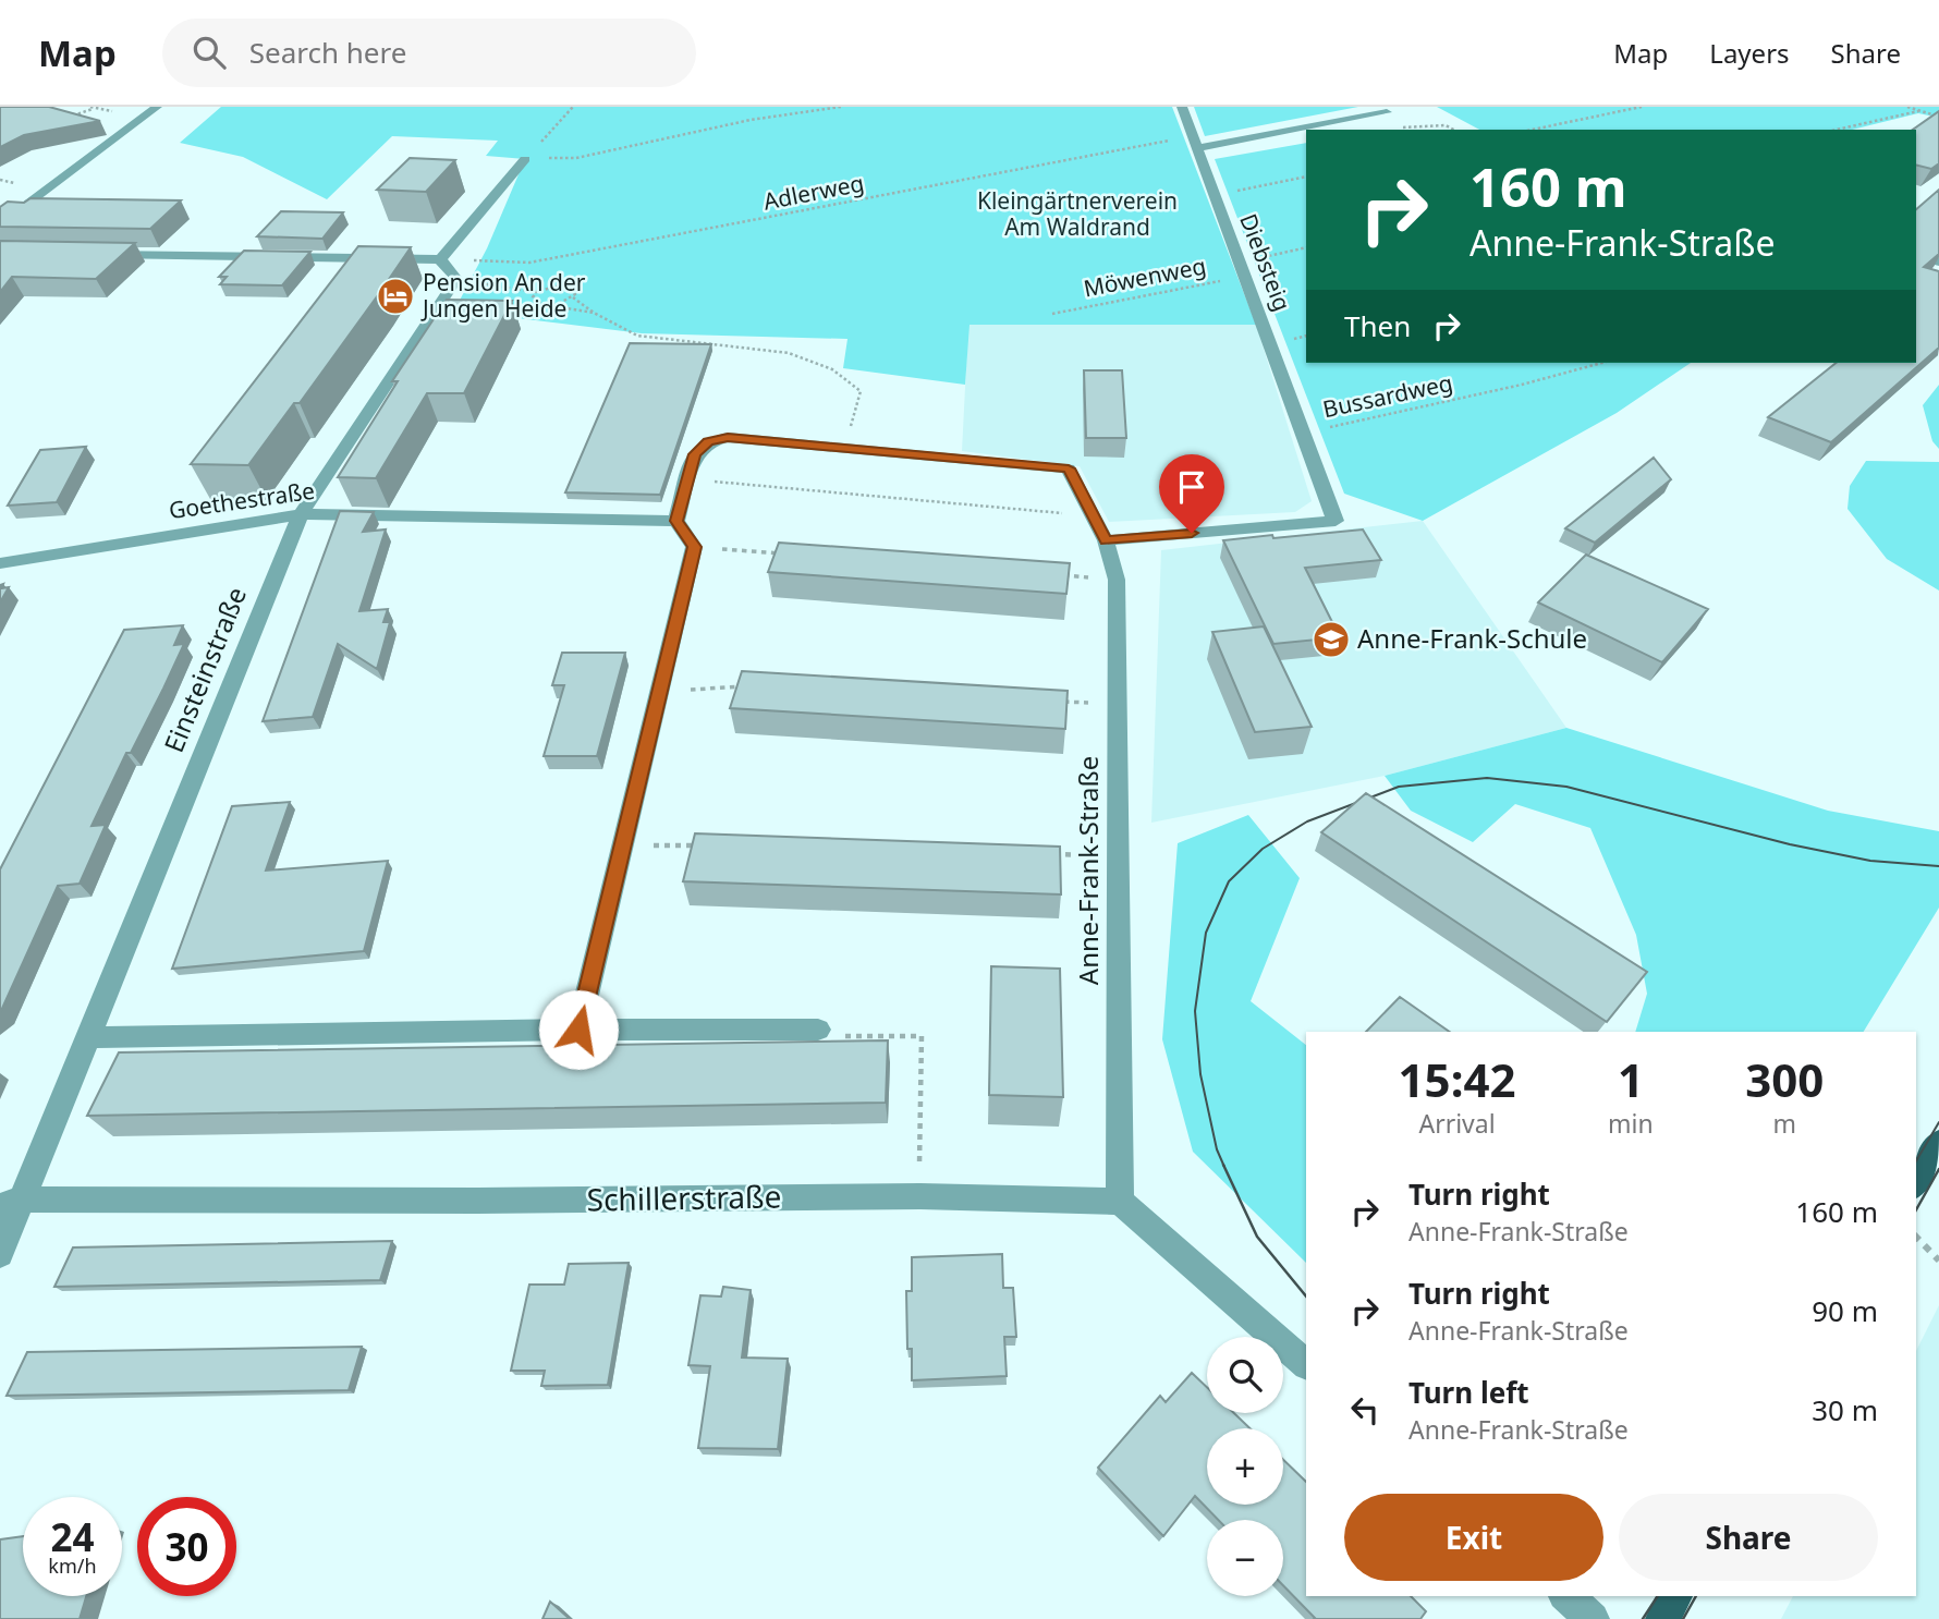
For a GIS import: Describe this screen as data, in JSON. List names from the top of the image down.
{
  "streets": {
    "street": [
      "Diebsteig",
      "Goethestraße",
      "Einsteinstraße",
      "Anne-Frank-Straße",
      "Schillerstraße"
    ],
    "path": ["Adlerweg", "Möwenweg", "Bussardweg"]
  },
  "crossings": [
    ["Adlerweg", "Diebsteig"],
    ["Diebsteig", "Möwenweg"],
    ["Diebsteig", "Bussardweg"],
    ["Diebsteig", "Anne-Frank-Straße"],
    ["Goethestraße", "Einsteinstraße"],
    ["Einsteinstraße", "Schillerstraße"],
    ["Anne-Frank-Straße", "Schillerstraße"]
  ],
  "parks": ["Kleingärtnerverein Am Waldrand"],
  "places": {
    "hotel": ["Pension An der Jungen Heide"],
    "school or university": ["Anne-Frank-Schule"]
  },
  "page": {
    "header": "Map",
    "search": "Search here",
    "nav": ["Map", "Layers", "Share"],
    "turn": ["160 m", "Anne-Frank-Straße"],
    "then": "Then",
    "eta": [
      "15:42",
      "Arrival",
      "1",
      "min",
      "300",
      "m"
    ],
    "list": [
      {
        "name": "Turn right",
        "note": "Anne-Frank-Straße",
        "value": "160 m"
      },
      {
        "name": "Turn right",
        "note": "Anne-Frank-Straße",
        "value": "90 m"
      },
      {
        "name": "Turn left",
        "note": "Anne-Frank-Straße",
        "value": "30 m"
      }
    ],
    "map_buttons": ["+", "−"],
    "buttons": ["Exit", "Share"],
    "speed": "24 km/h",
    "limit": "30"
  }
}
